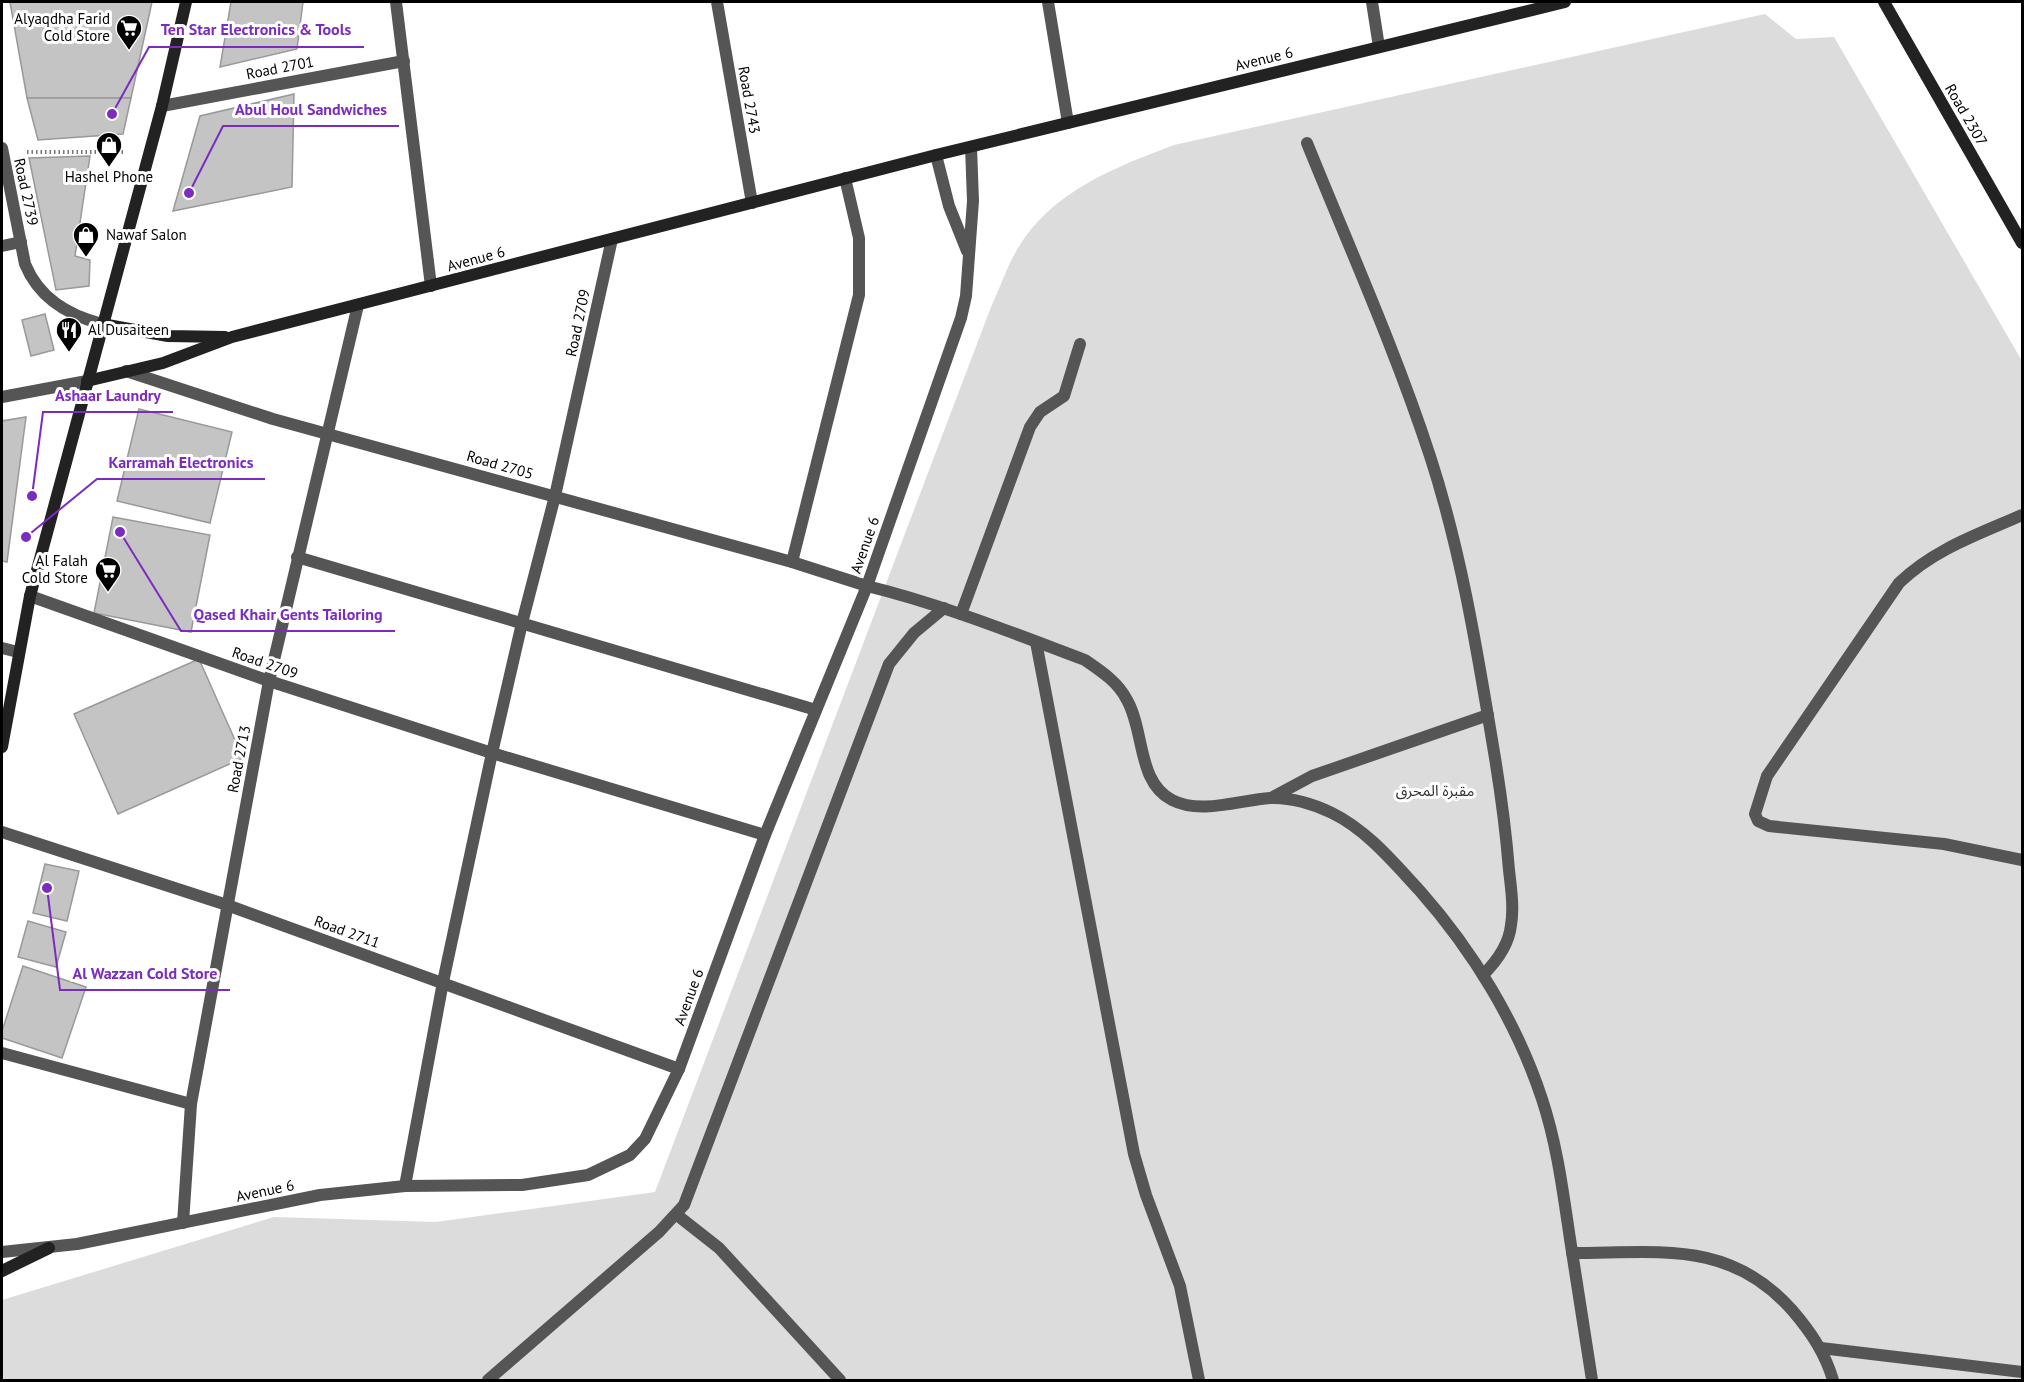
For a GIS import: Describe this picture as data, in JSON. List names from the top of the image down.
{
  "streets": {
    "street": [
      "Avenue 6",
      "Road 2701",
      "Road 2743",
      "Road 2307",
      "Road 2739",
      "Road 2709",
      "Road 2705",
      "Road 2713",
      "Road 2711"
    ]
  },
  "crossings": [
    ["Avenue 6", "Road 2743"],
    ["Avenue 6", "Road 2739"],
    ["Avenue 6", "Road 2709"],
    ["Avenue 6", "Road 2705"],
    ["Avenue 6", "Road 2713"],
    ["Avenue 6", "Road 2711"],
    ["Road 2709", "Road 2705"],
    ["Road 2709", "Road 2713"],
    ["Road 2709", "Road 2711"],
    ["Road 2705", "Road 2713"],
    ["Road 2713", "Road 2711"]
  ],
  "parks": ["مقبرة المحرق"],
  "places": {
    "supermarket": ["Alyaqdha Farid Cold Store", "Al Falah Cold Store"],
    "other": [
      "Ten Star Electronics & Tools",
      "Abul Houl Sandwiches",
      "Ashaar Laundry",
      "Qased Khair Gents Tailoring",
      "Karramah Electronics",
      "Al Wazzan Cold Store"
    ],
    "shop": ["Hashel Phone", "Nawaf Salon"],
    "restaurant": ["Al Dusaiteen"]
  }
}
